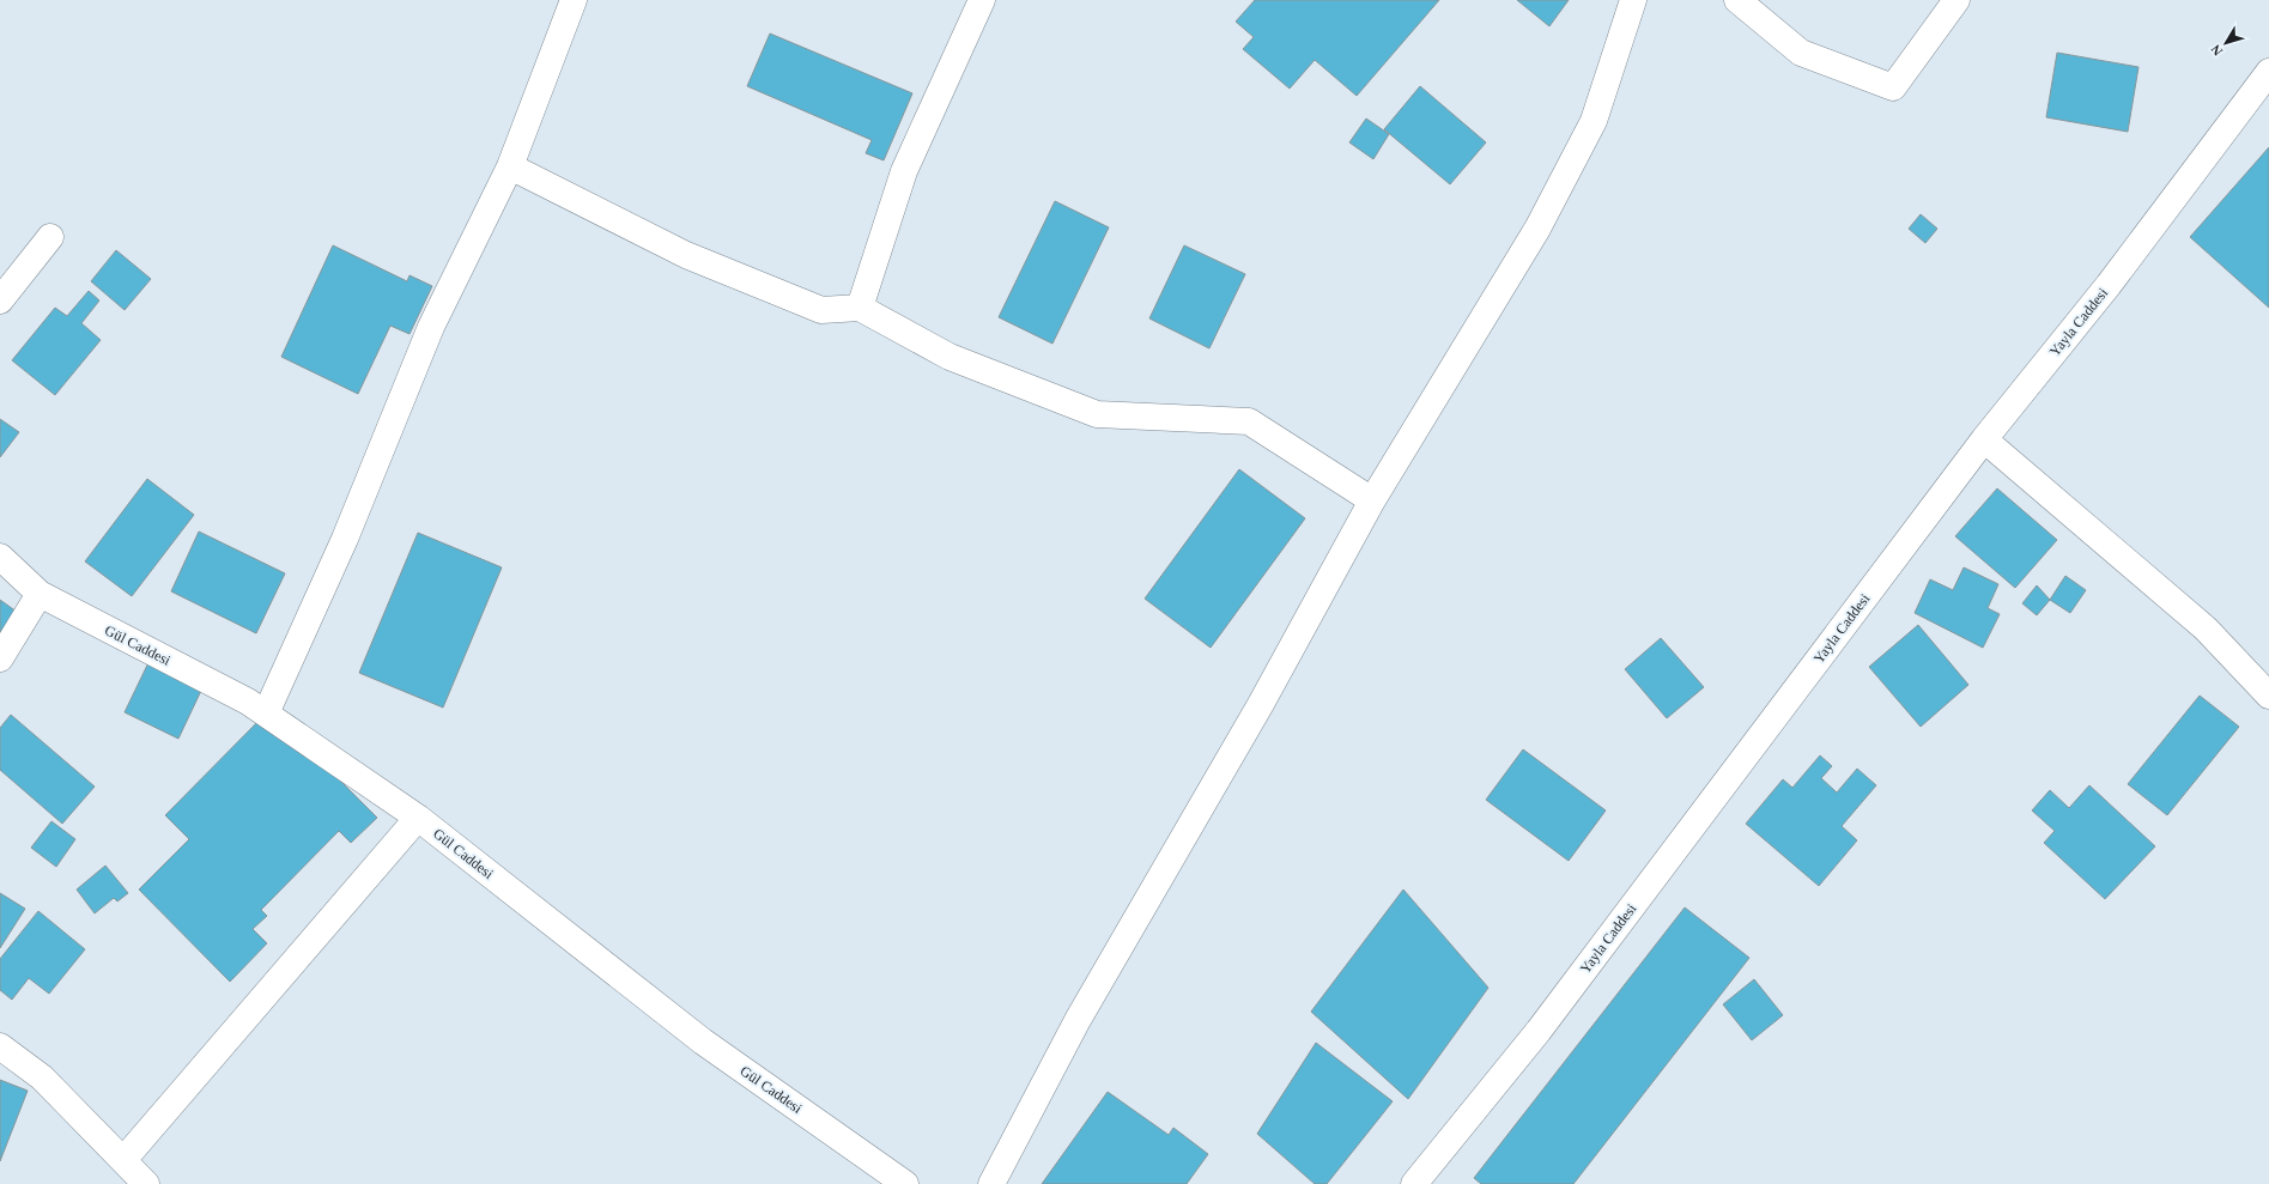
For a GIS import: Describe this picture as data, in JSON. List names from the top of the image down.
{
  "streets": {
    "street": ["Yayla Caddesi", "Gül Caddesi"]
  },
  "north": "bottom left"
}
